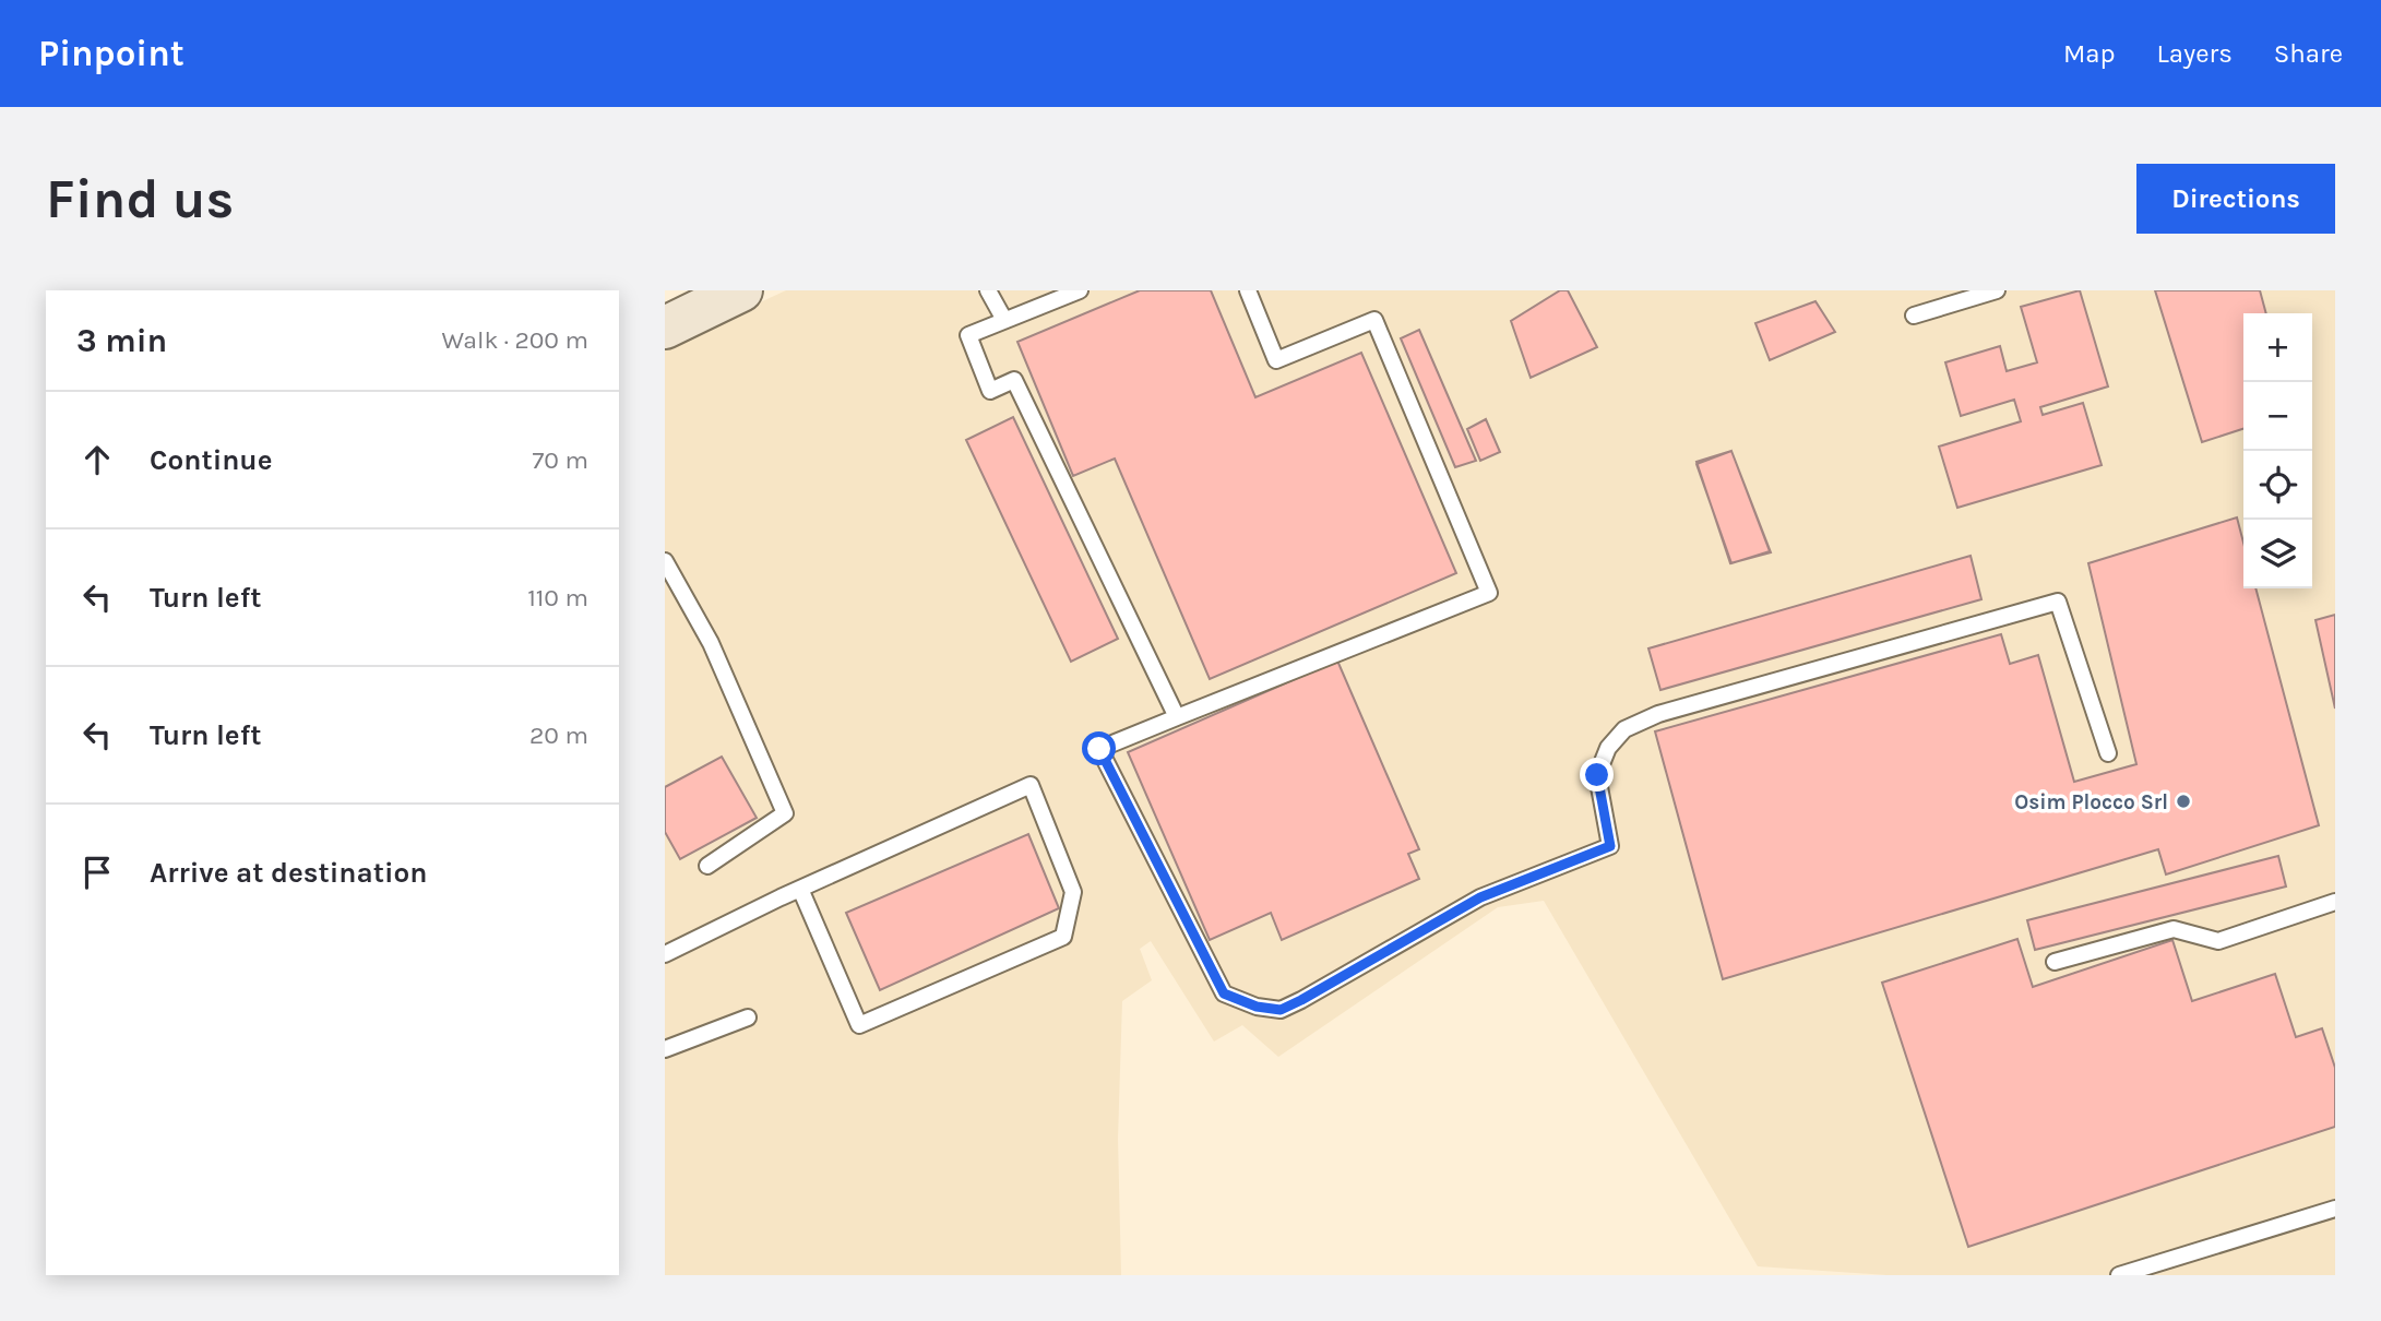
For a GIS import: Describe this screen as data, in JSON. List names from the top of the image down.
{
  "places": ["Osim Plocco Srl"],
  "page": {
    "header": "Pinpoint",
    "nav": ["Map", "Layers", "Share"],
    "buttons": "Directions",
    "title": "Find us",
    "heading": ["3 min", "Walk · 200 m"],
    "map_buttons": ["+", "−"],
    "list": [
      ["Continue", "70 m"],
      ["Turn left", "110 m"],
      ["Turn left", "20 m"],
      "Arrive at destination"
    ]
  }
}
